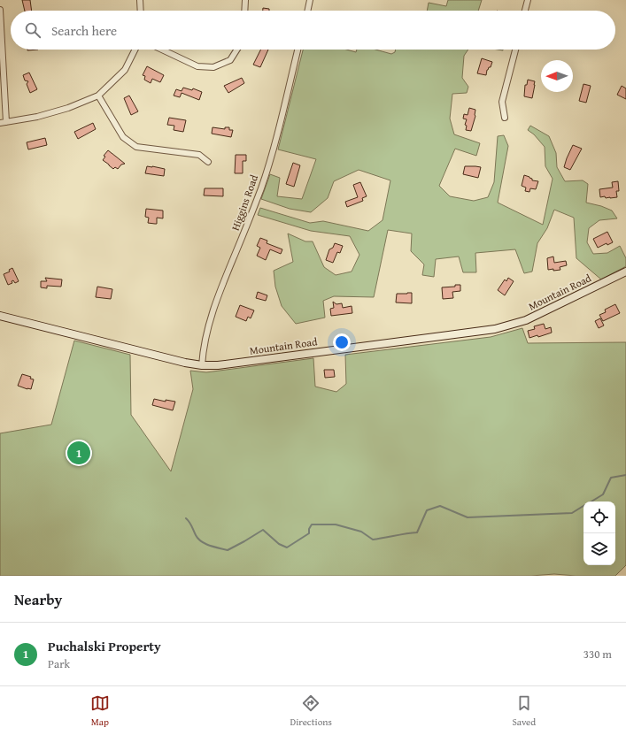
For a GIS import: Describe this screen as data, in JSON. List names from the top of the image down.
{
  "streets": {
    "main road": ["Mountain Road"],
    "street": ["Higgins Road"]
  },
  "crossings": [
    ["Higgins Road", "Mountain Road"]
  ],
  "north": "left",
  "page": {
    "search": "Search here",
    "pins": "1",
    "heading": "Nearby",
    "list": [
      {
        "mark": "1",
        "name": "Puchalski Property",
        "note": "Park",
        "value": "330 m"
      }
    ],
    "nav": ["Map", "Directions", "Saved"]
  }
}
